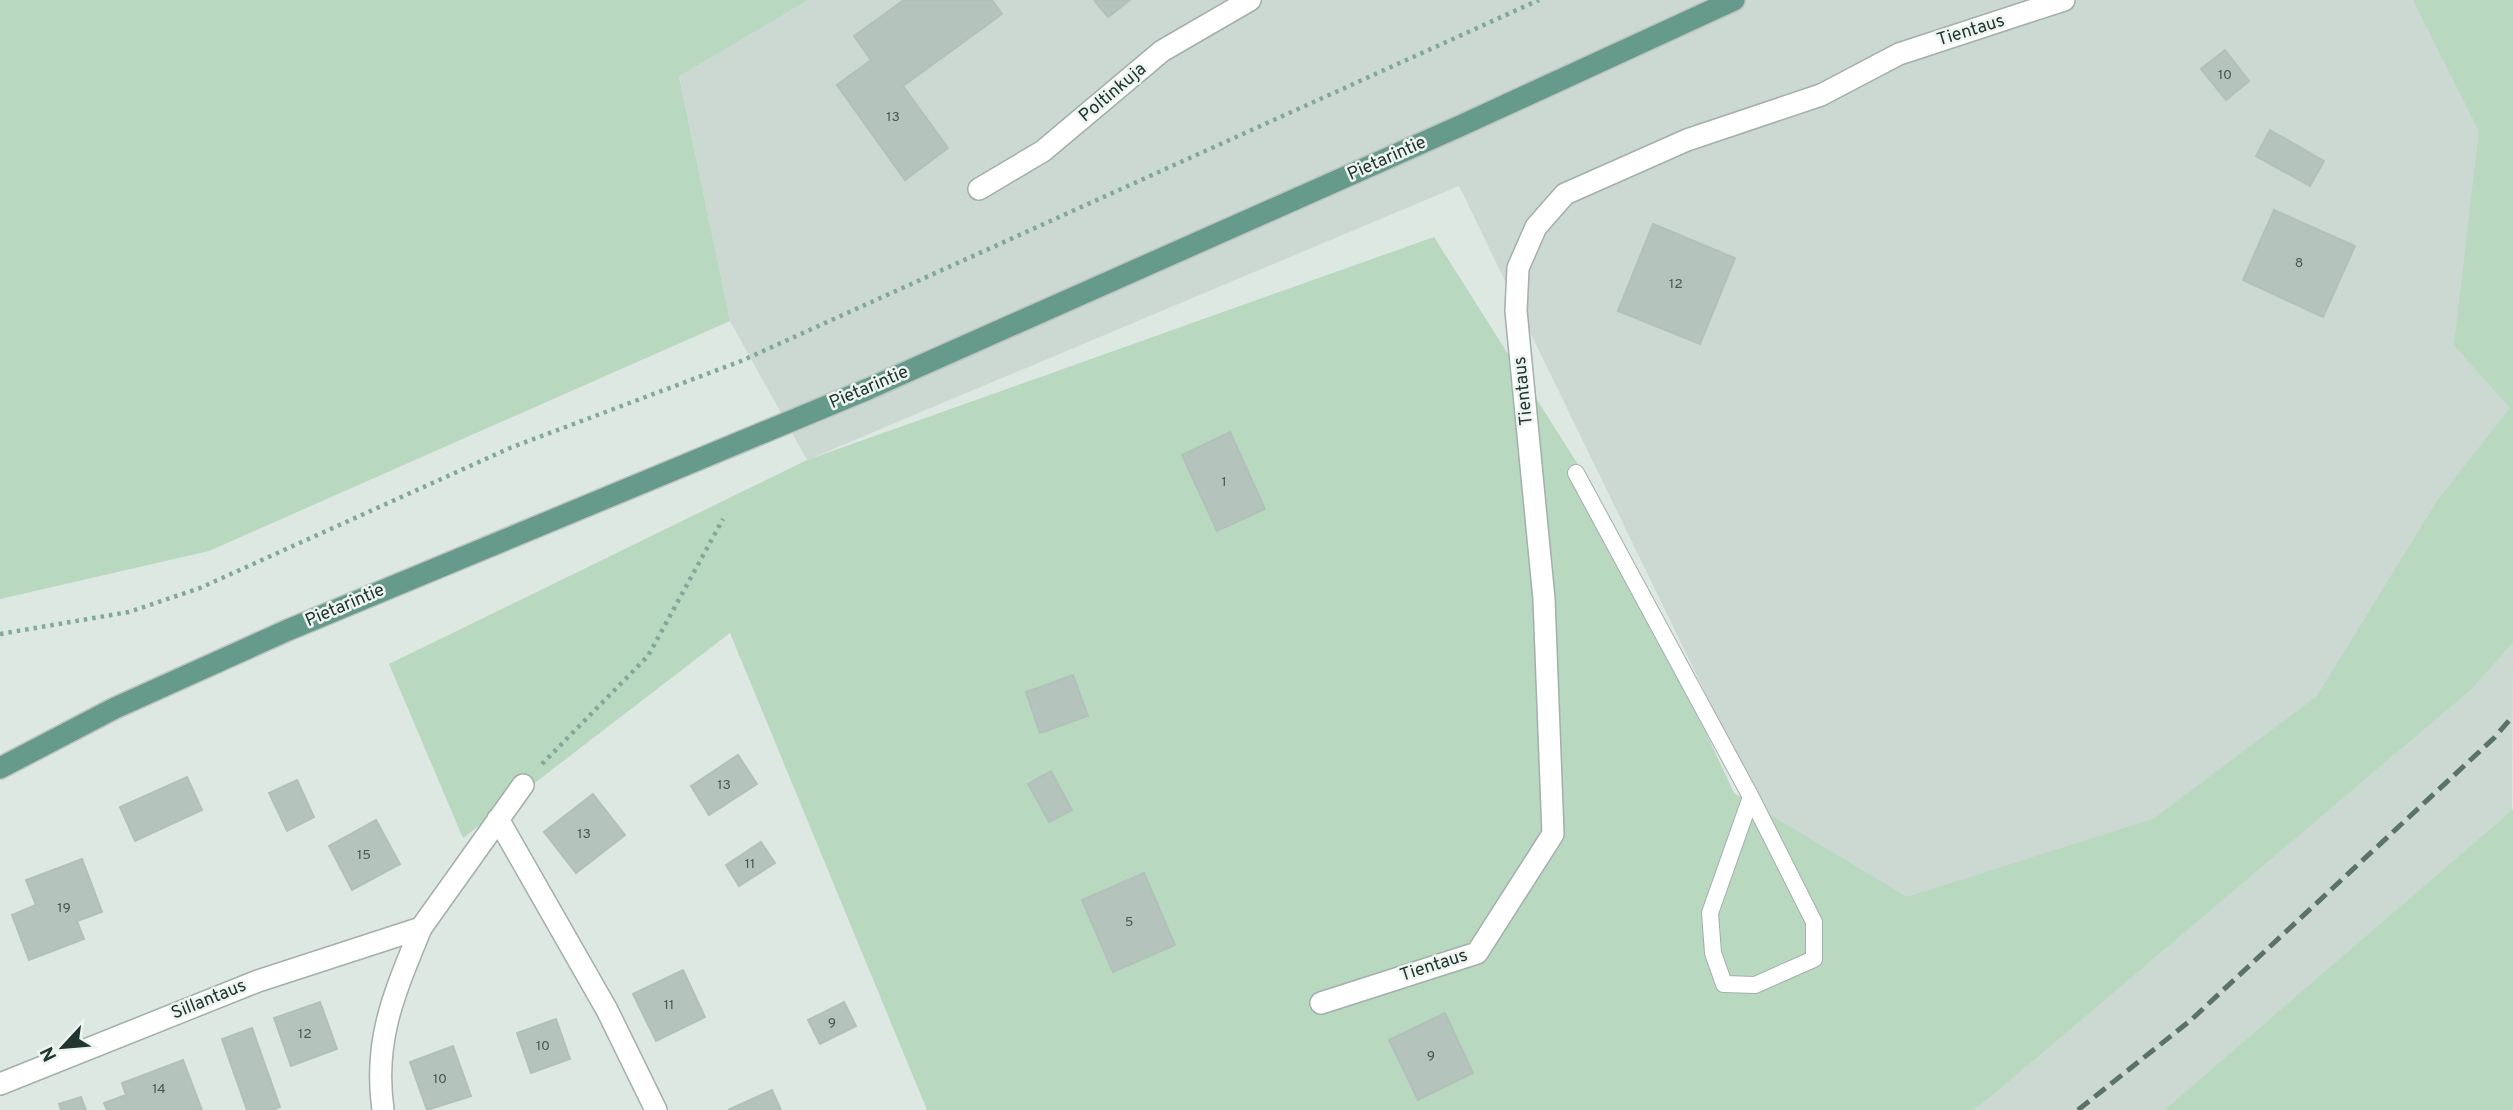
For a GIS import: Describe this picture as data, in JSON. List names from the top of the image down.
{
  "streets": {
    "main road": ["Pietarintie"],
    "street": ["Tientaus", "Poltinkuja", "Sillantaus"]
  },
  "house_numbers": [
    "10",
    "13",
    "8",
    "12",
    "1",
    "13",
    "13",
    "15",
    "11",
    "19",
    "5",
    "11",
    "9",
    "12",
    "10",
    "9",
    "10",
    "14"
  ],
  "north": "bottom left"
}
